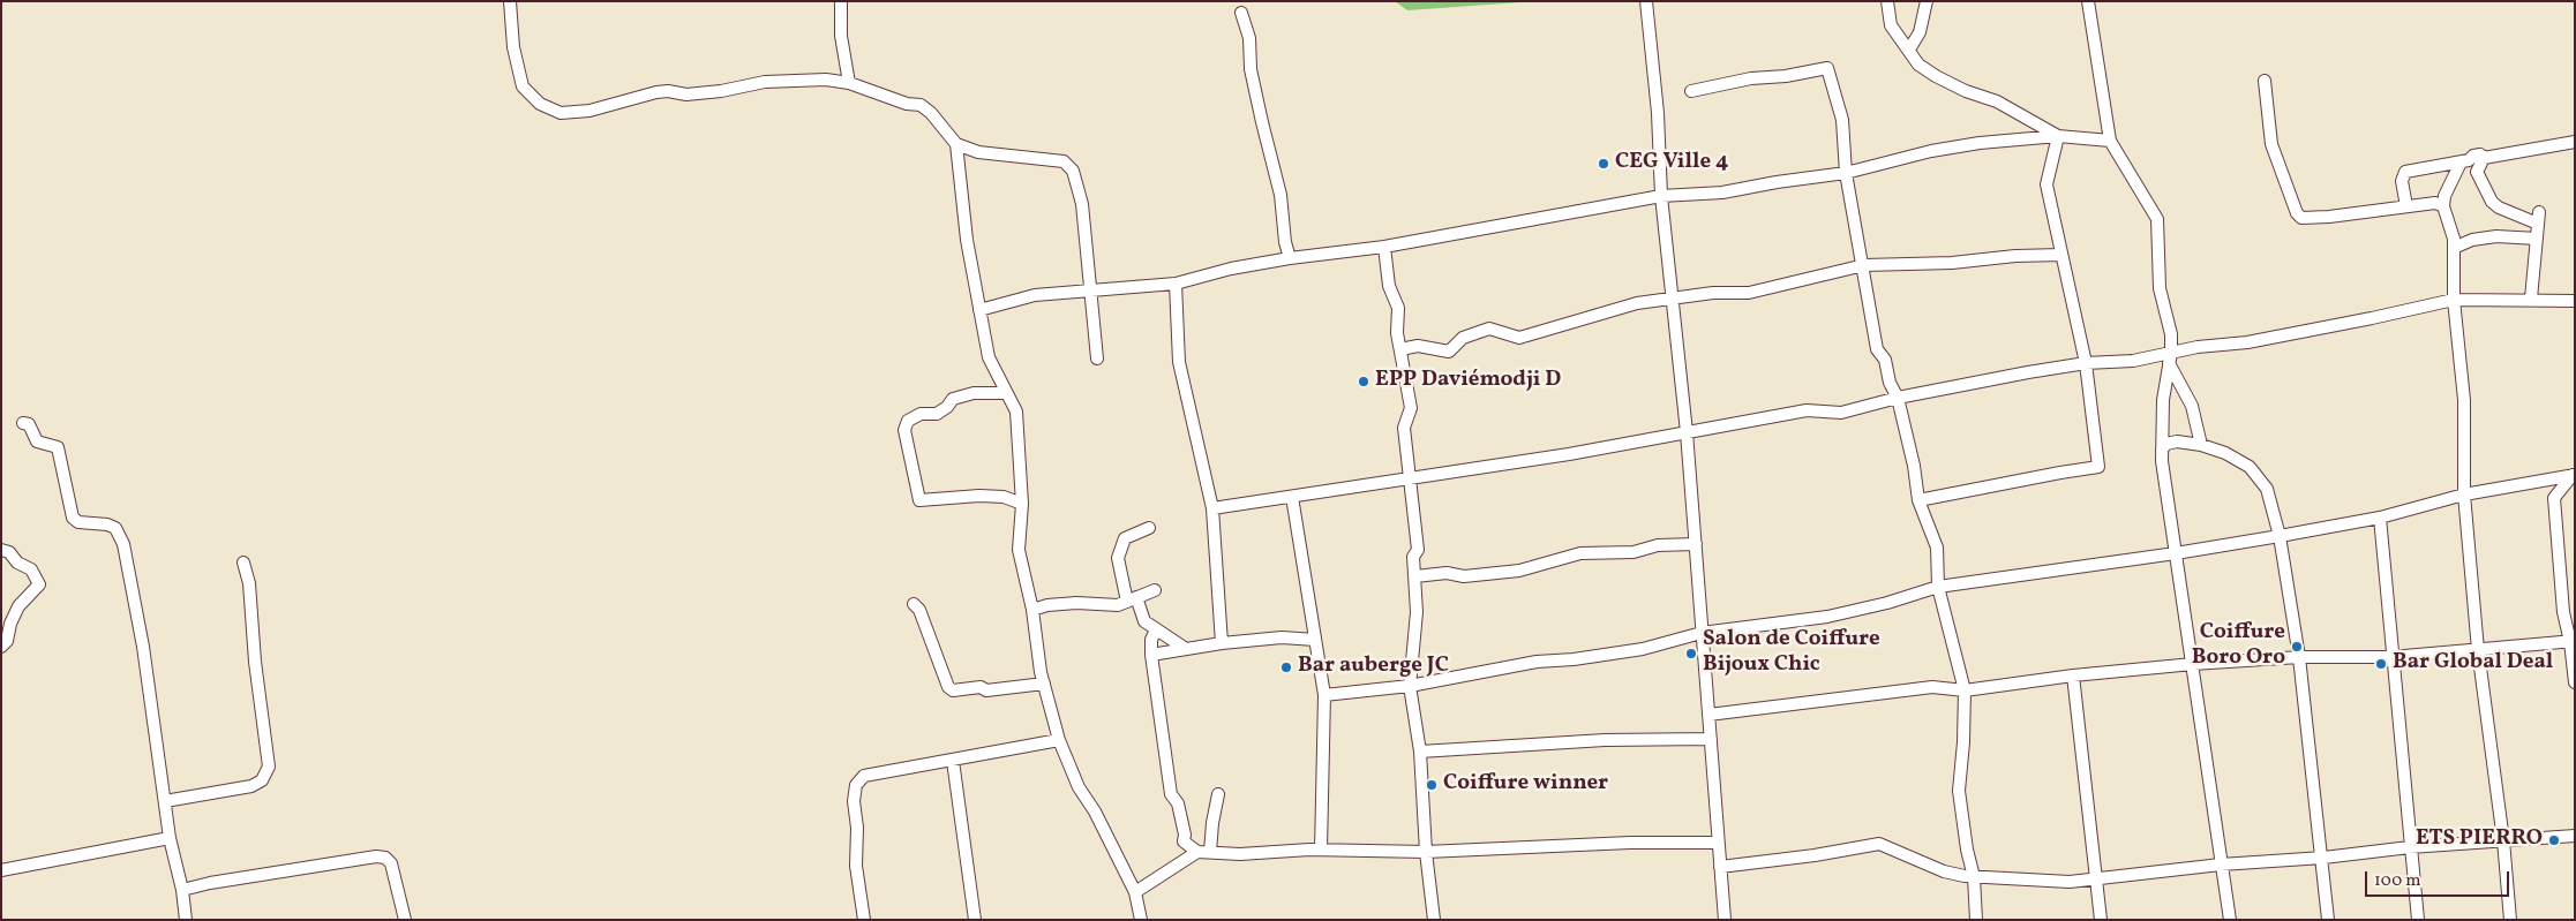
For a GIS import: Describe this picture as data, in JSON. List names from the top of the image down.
{
  "places": [
    "CEG Ville 4",
    "EPP Daviémodji D",
    "Coiffure Boro Oro",
    "Salon de Coiffure Bijoux Chic",
    "Bar Global Deal",
    "Bar auberge JC",
    "Coiffure winner",
    "ETS PIERRO"
  ],
  "scale_bar": "100 m"
}
